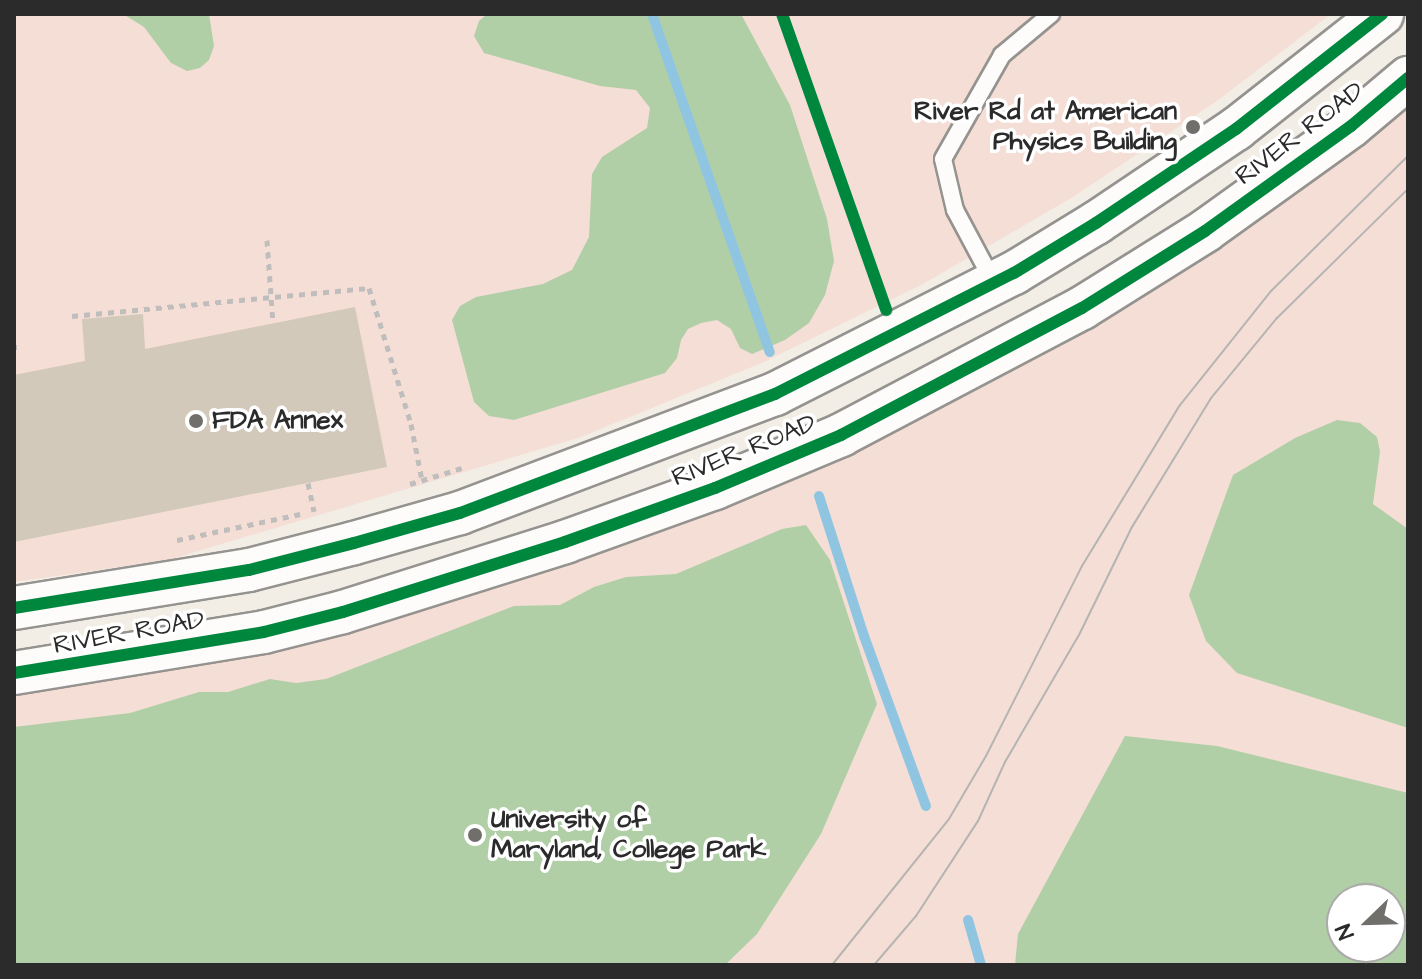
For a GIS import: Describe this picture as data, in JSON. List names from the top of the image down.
{
  "streets": {
    "street": ["RIVER ROAD"]
  },
  "places": ["River Rd at American Physics Building", "FDA Annex", "University of Maryland, College Park"],
  "north": "bottom left"
}
